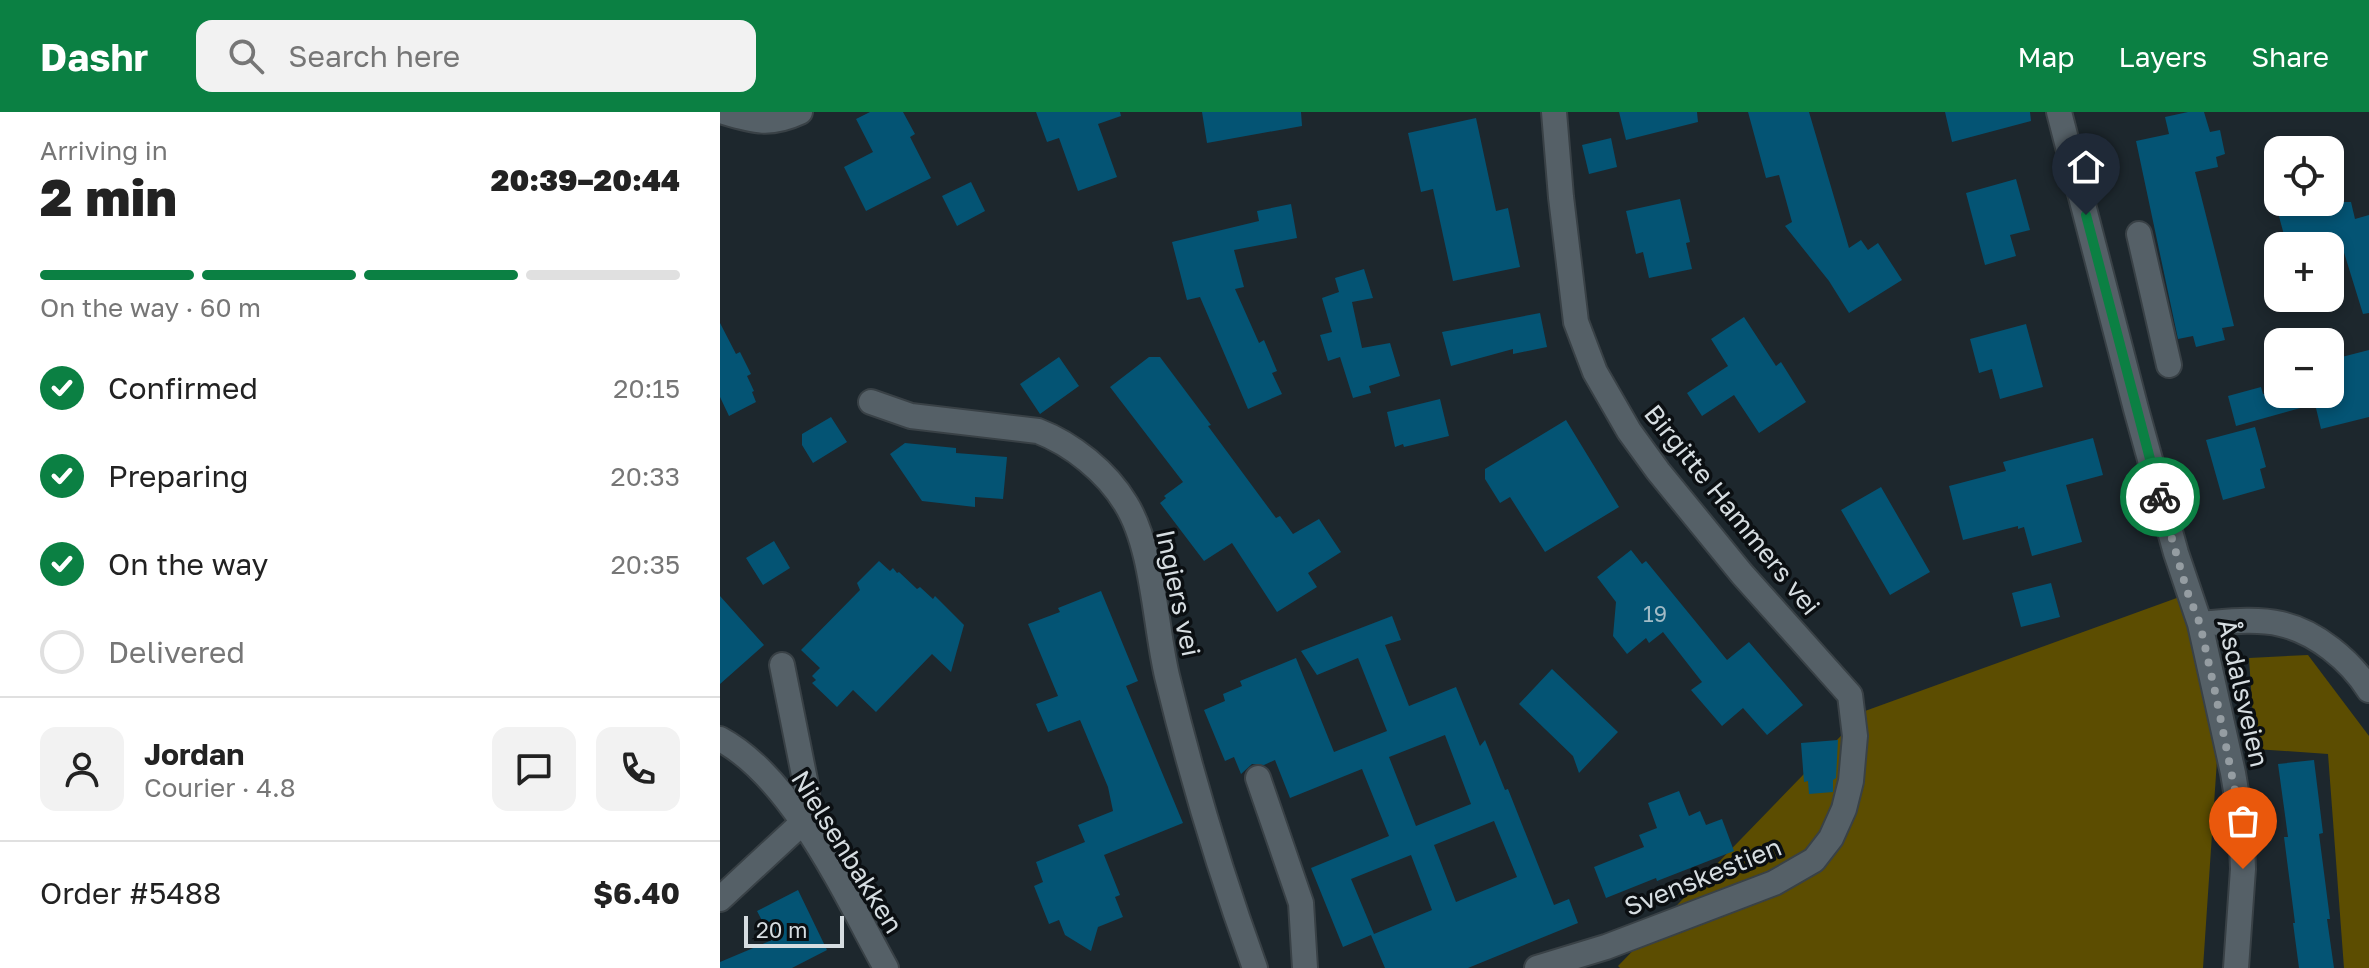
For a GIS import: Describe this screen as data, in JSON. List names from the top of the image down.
{
  "streets": {
    "street": [
      "Birgitte Hammers vei",
      "Ingiers vei",
      "Åsdalsveien",
      "Nielsenbakken",
      "Svenskestien"
    ]
  },
  "crossings": [
    ["Birgitte Hammers vei", "Svenskestien"]
  ],
  "house_numbers": ["19"],
  "scale_bar": "20 m",
  "page": {
    "header": "Dashr",
    "search": "Search here",
    "nav": ["Map", "Layers", "Share"],
    "heading": ["2 min", "Arriving in", "20:39–20:44"],
    "panel": [
      "Jordan",
      "Courier · 4.8",
      "Order #5488",
      "$6.40"
    ],
    "map_buttons": ["+", "−"],
    "bar": "On the way · 60 m",
    "list": [
      ["Confirmed", "20:15"],
      ["Preparing", "20:33"],
      ["On the way", "20:35"],
      "Delivered"
    ],
    "scale": "20 m"
  }
}
